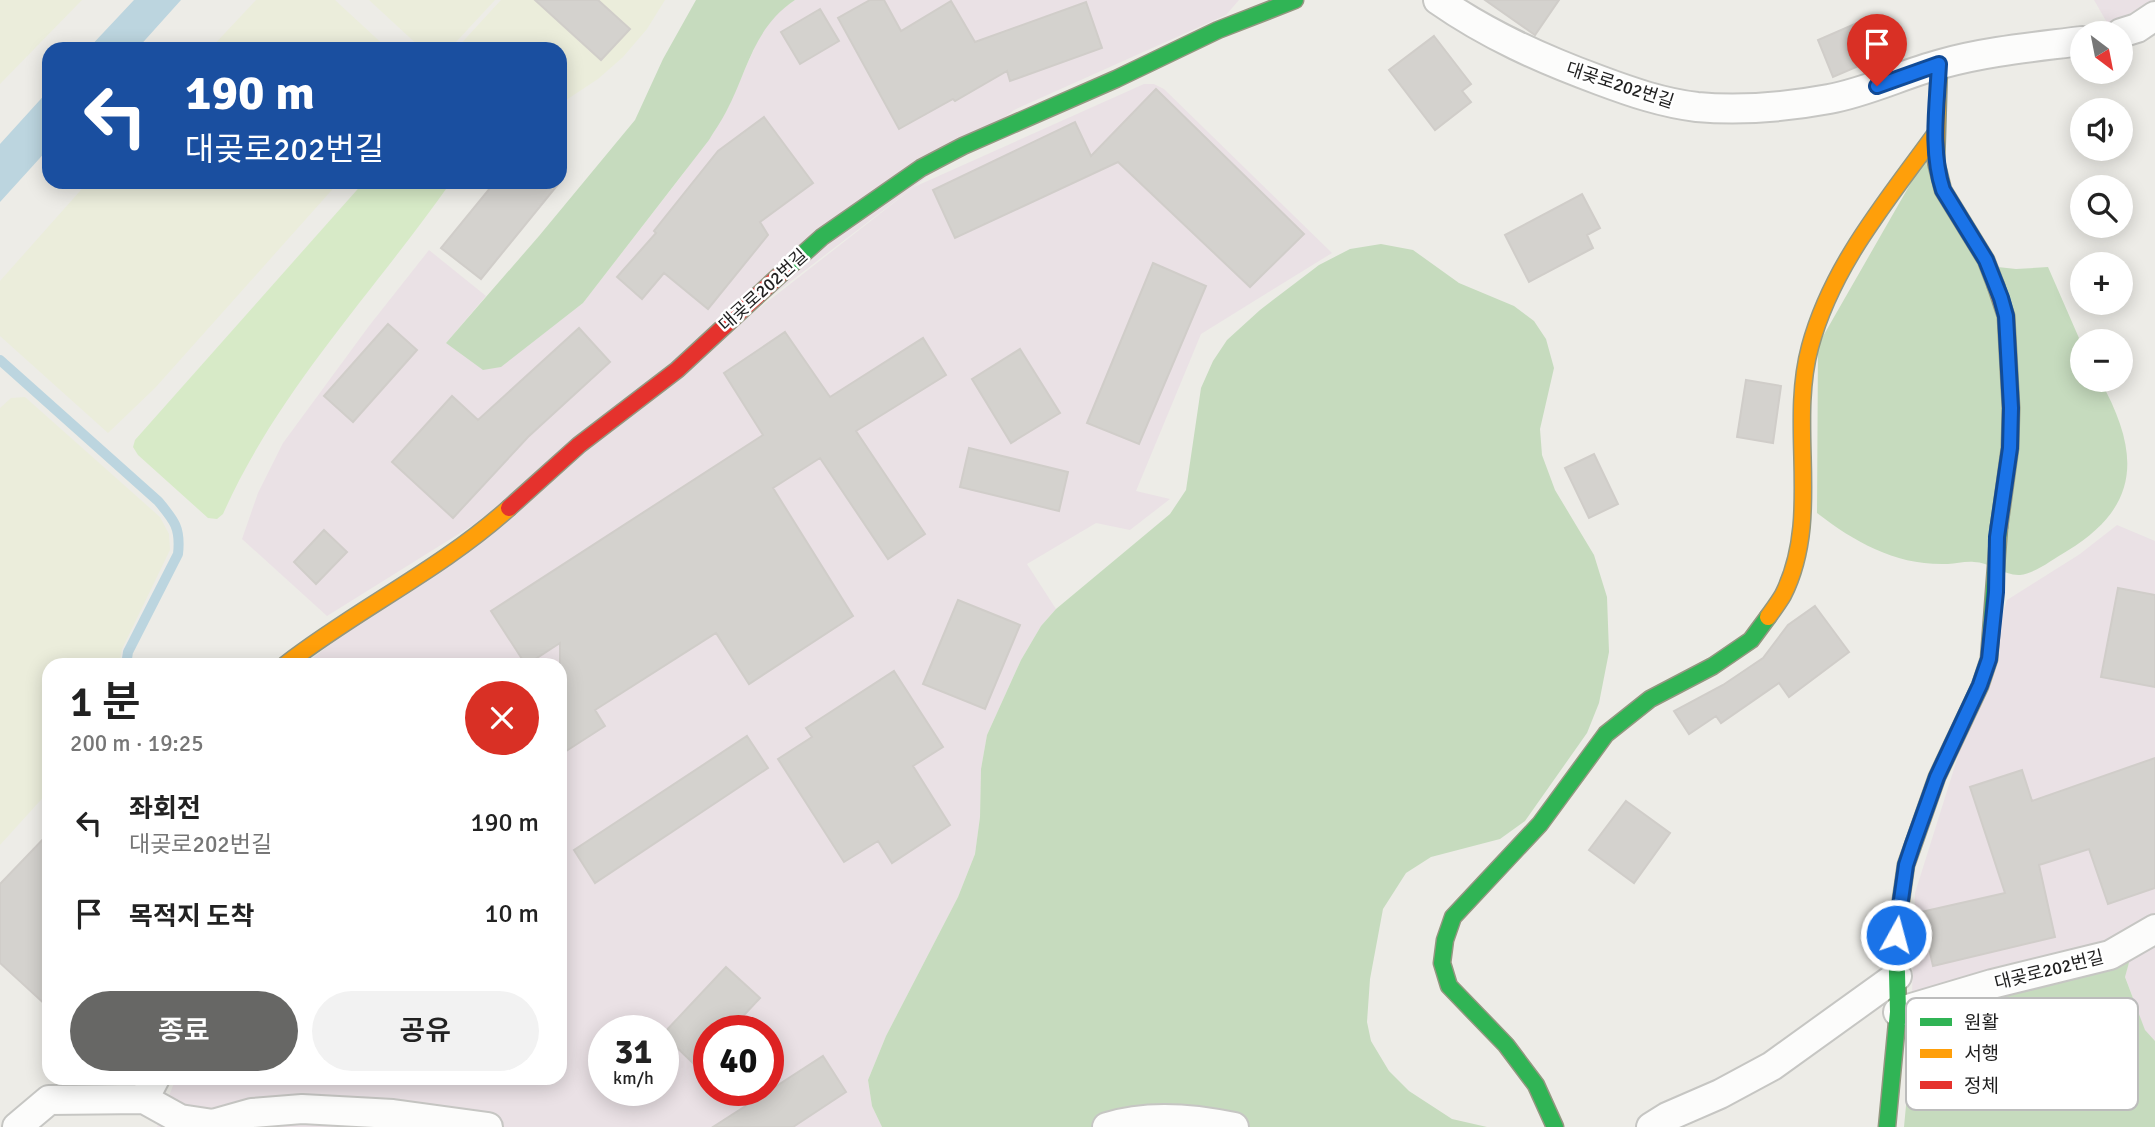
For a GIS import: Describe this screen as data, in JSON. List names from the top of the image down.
{
  "streets": {
    "street": ["대곶로202번길"]
  },
  "legend": ["원활", "서행", "정체"],
  "north": "bottom right",
  "page": {
    "map_buttons": ["+", "−"],
    "turn": ["190 m", "대곶로202번길"],
    "heading": ["1 분", "200 m · 19:25"],
    "list": [
      {
        "name": "좌회전",
        "note": "대곶로202번길",
        "value": "190 m"
      },
      {
        "name": "목적지 도착",
        "value": "10 m"
      }
    ],
    "buttons": ["종료", "공유"],
    "speed": "31 km/h",
    "limit": "40"
  }
}
